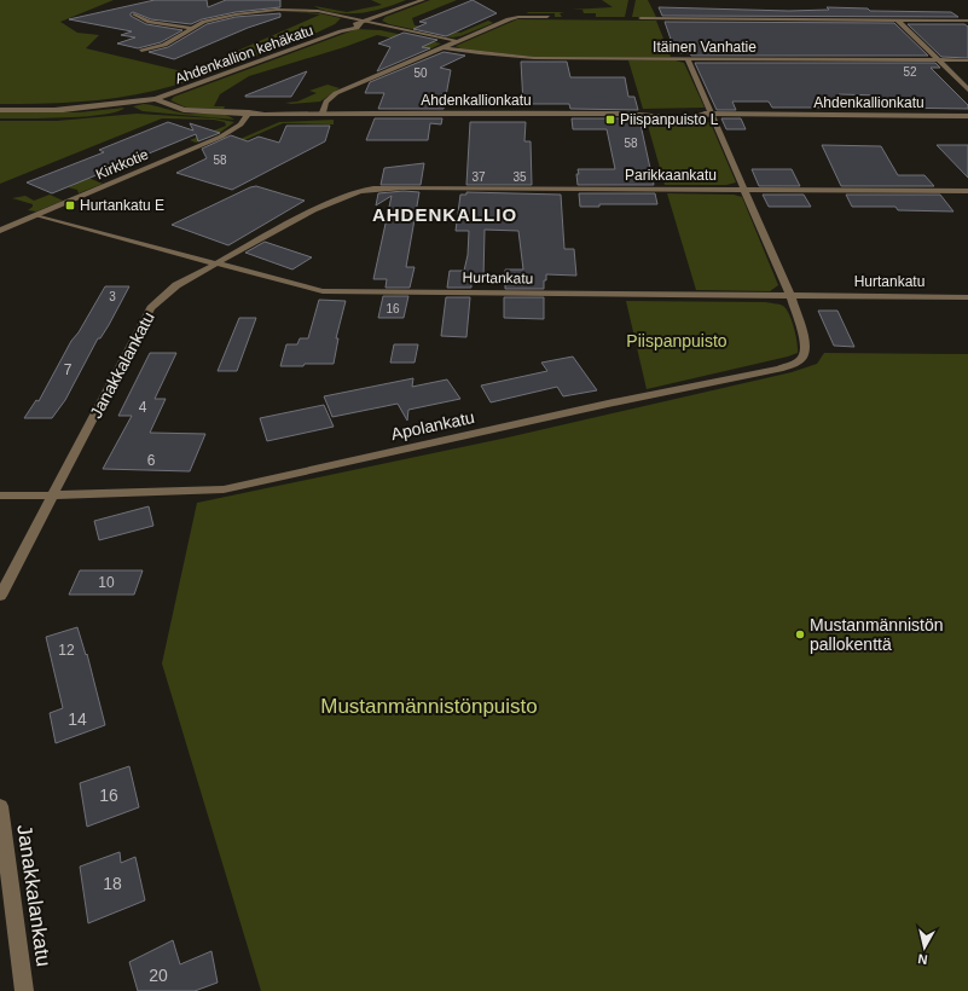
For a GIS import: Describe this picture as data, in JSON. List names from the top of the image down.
{
  "streets": {
    "street": [
      "Itäinen Vanhatie",
      "Ahdenkallion kehäkatu",
      "Ahdenkallionkatu",
      "Kirkkotie",
      "Parikkaankatu",
      "Hurtankatu",
      "Janakkalankatu",
      "Apolankatu"
    ]
  },
  "crossings": [
    ["Ahdenkallion kehäkatu", "Ahdenkallionkatu"],
    ["Ahdenkallionkatu", "Kirkkotie"],
    ["Kirkkotie", "Hurtankatu"],
    ["Parikkaankatu", "Janakkalankatu"],
    ["Hurtankatu", "Janakkalankatu"],
    ["Hurtankatu", "Apolankatu"],
    ["Janakkalankatu", "Apolankatu"]
  ],
  "districts": ["AHDENKALLIO"],
  "parks": ["Piispanpuisto", "Mustanmännistönpuisto"],
  "places": {
    "transit": ["Piispanpuisto L", "Hurtankatu E"],
    "other": ["Mustanmännistön pallokenttä"]
  },
  "house_numbers": [
    "52",
    "50",
    "58",
    "58",
    "37",
    "35",
    "3",
    "16",
    "7",
    "4",
    "6",
    "10",
    "12",
    "14",
    "16",
    "18",
    "20"
  ],
  "north": "bottom"
}
